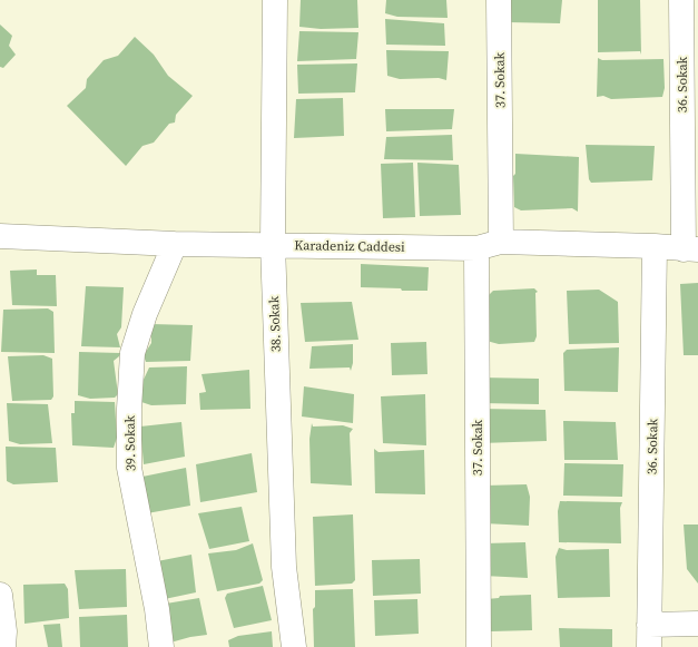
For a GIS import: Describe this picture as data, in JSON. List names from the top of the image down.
{
  "streets": {
    "street": [
      "37. Sokak",
      "36. Sokak",
      "Karadeniz Caddesi",
      "38. Sokak",
      "39. Sokak"
    ]
  },
  "crossings": [
    ["37. Sokak", "Karadeniz Caddesi"],
    ["36. Sokak", "Karadeniz Caddesi"],
    ["Karadeniz Caddesi", "38. Sokak"],
    ["Karadeniz Caddesi", "39. Sokak"]
  ]
}
